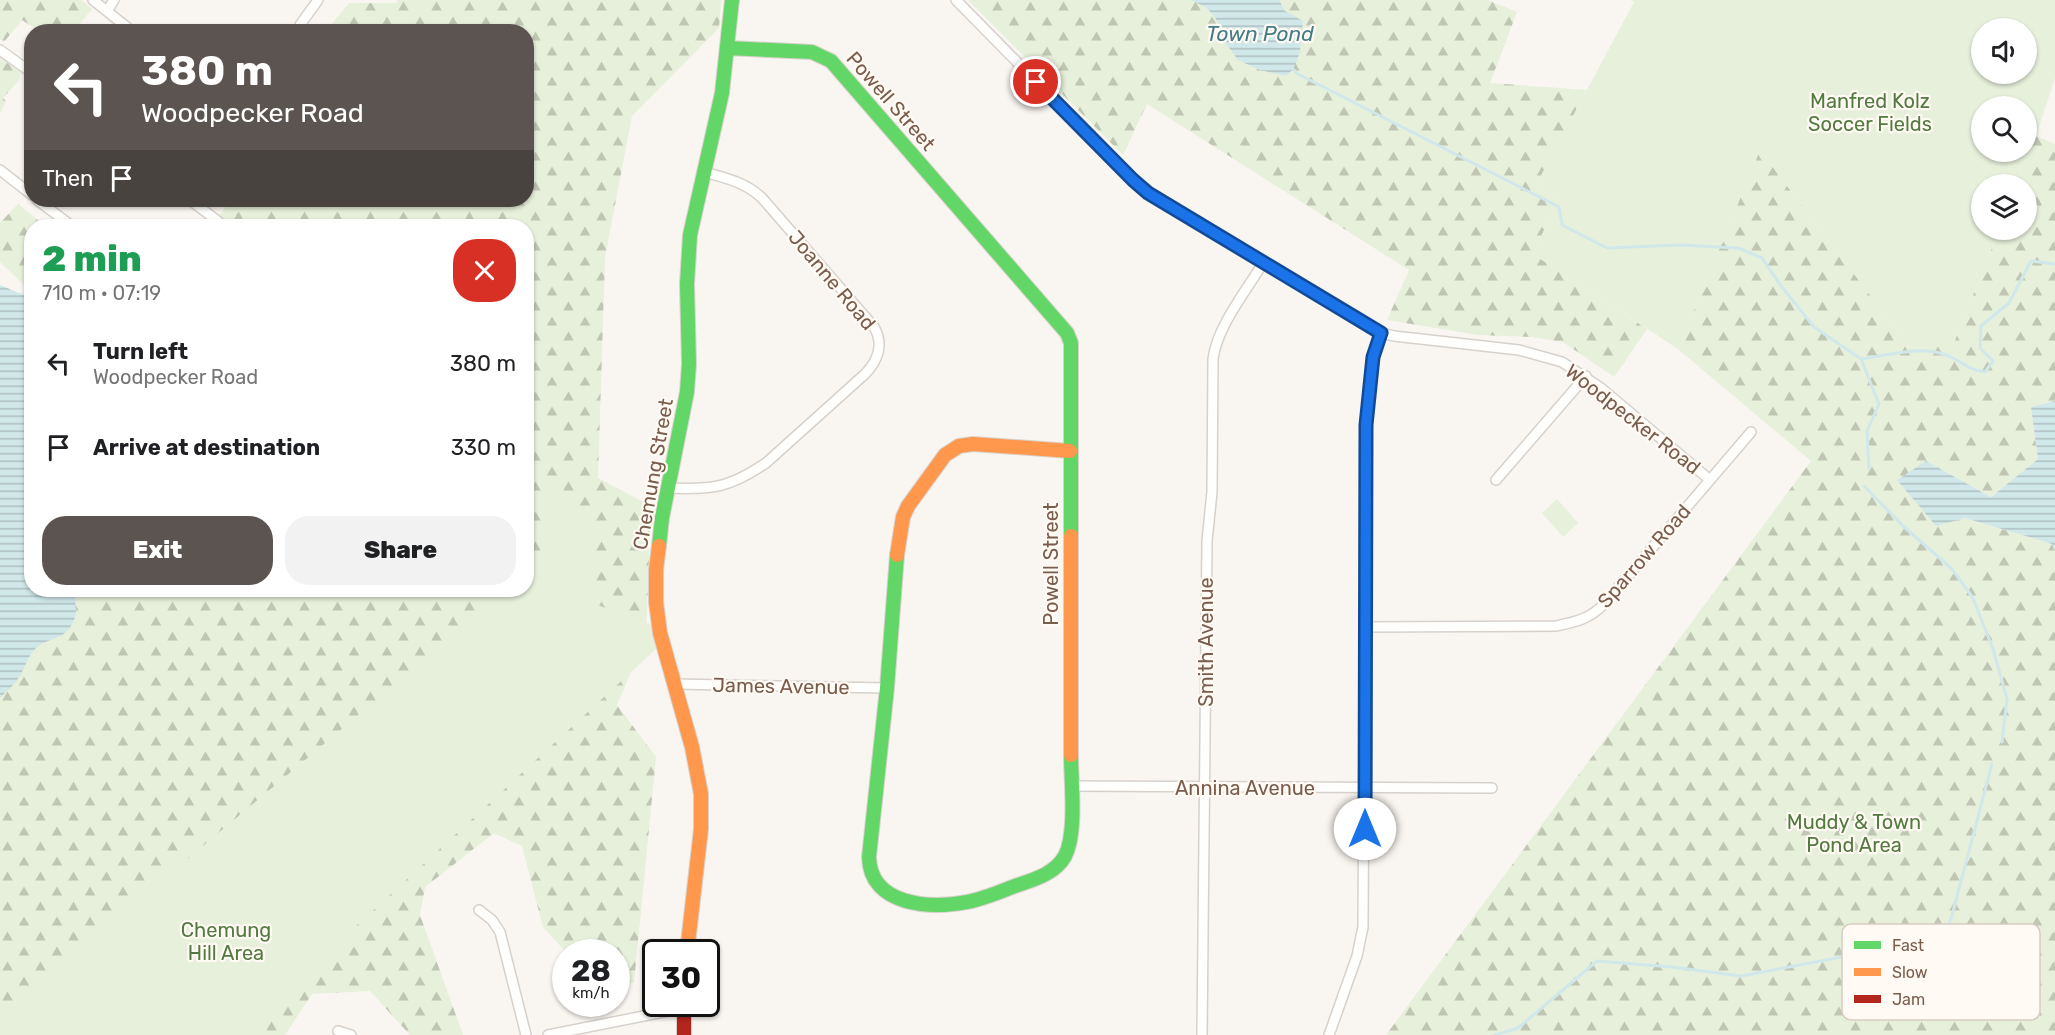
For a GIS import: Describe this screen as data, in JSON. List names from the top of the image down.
{
  "streets": {
    "street": [
      "Powell Street",
      "Joanne Road",
      "Woodpecker Road",
      "Chemung Street",
      "Sparrow Road",
      "Smith Avenue",
      "James Avenue",
      "Annina Avenue"
    ]
  },
  "crossings": [
    ["Powell Street", "Chemung Street"],
    ["Powell Street", "James Avenue"],
    ["Powell Street", "Annina Avenue"],
    ["Joanne Road", "Chemung Street"],
    ["Woodpecker Road", "Sparrow Road"],
    ["Woodpecker Road", "Smith Avenue"],
    ["Chemung Street", "James Avenue"],
    ["Smith Avenue", "Annina Avenue"]
  ],
  "water": ["Town Pond"],
  "parks": ["Manfred Kolz Soccer Fields", "Muddy & Town Pond Area", "Chemung Hill Area"],
  "legend": ["Fast", "Slow", "Jam"],
  "page": {
    "turn": ["380 m", "Woodpecker Road"],
    "then": "Then",
    "heading": ["2 min", "710 m · 07:19"],
    "list": [
      {
        "name": "Turn left",
        "note": "Woodpecker Road",
        "value": "380 m"
      },
      {
        "name": "Arrive at destination",
        "value": "330 m"
      }
    ],
    "buttons": ["Exit", "Share"],
    "speed": "28 km/h",
    "limit": "30"
  }
}
